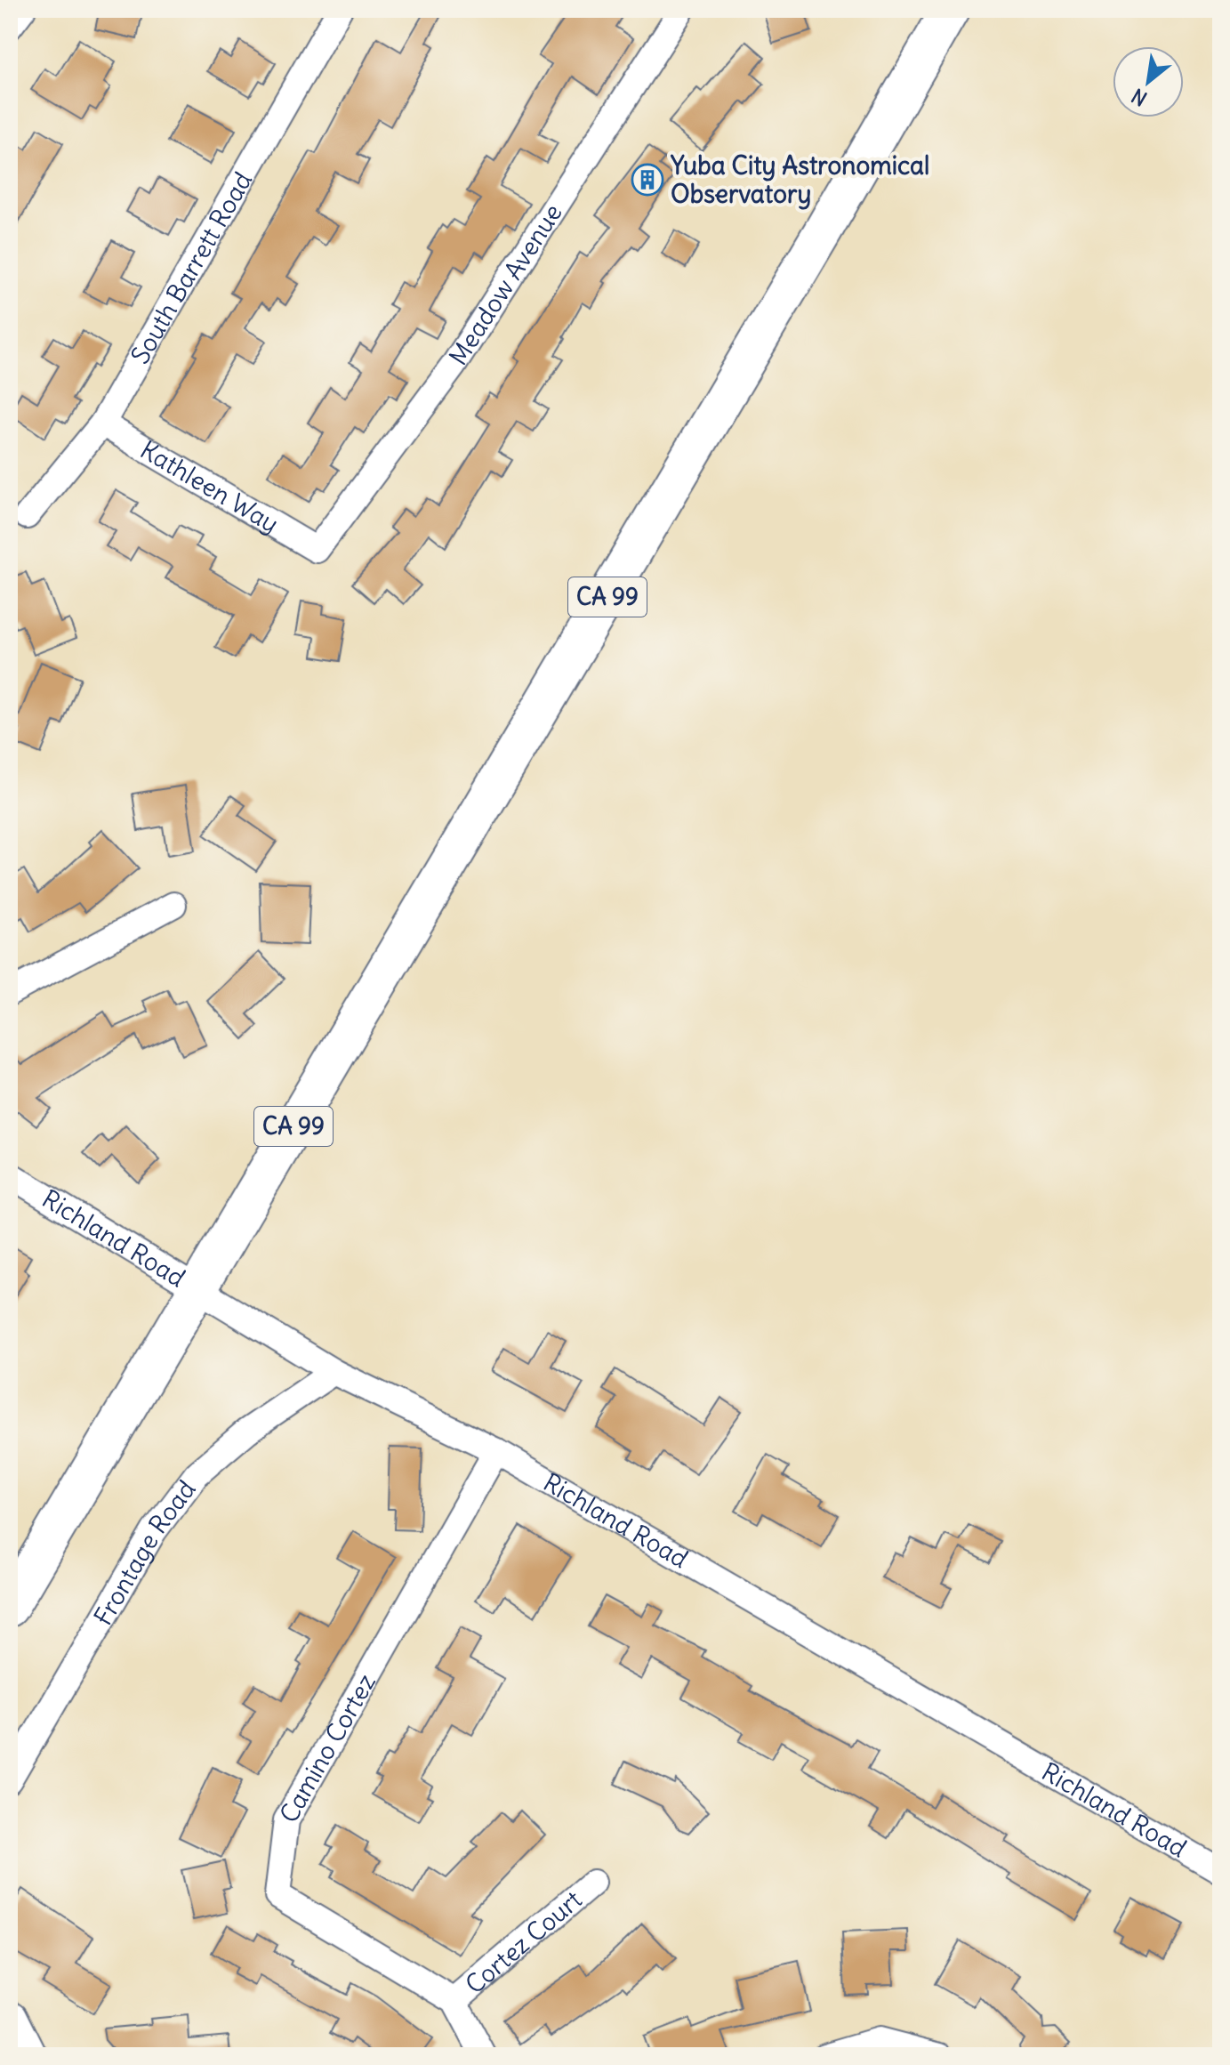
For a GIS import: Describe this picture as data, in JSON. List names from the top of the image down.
{
  "streets": {
    "highway": ["CA 99"],
    "street": [
      "South Barrett Road",
      "Meadow Avenue",
      "Kathleen Way",
      "Richland Road",
      "Frontage Road",
      "Camino Cortez",
      "Cortez Court"
    ]
  },
  "crossings": [
    ["South Barrett Road", "Kathleen Way"],
    ["Meadow Avenue", "Kathleen Way"],
    ["CA 99", "Richland Road"],
    ["Richland Road", "Frontage Road"],
    ["Richland Road", "Camino Cortez"],
    ["Camino Cortez", "Cortez Court"]
  ],
  "places": {
    "building": ["Yuba City Astronomical Observatory"]
  },
  "north": "bottom left"
}
